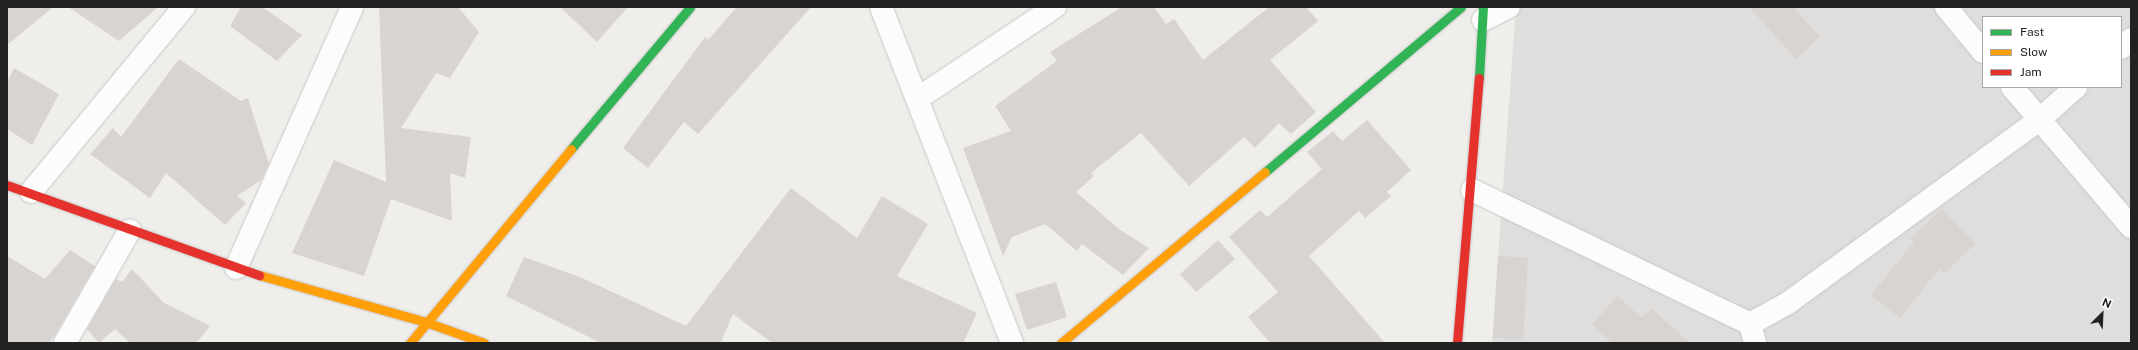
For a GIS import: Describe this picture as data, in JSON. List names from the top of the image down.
{
  "legend": ["Fast", "Slow", "Jam"],
  "north": "top right"
}
